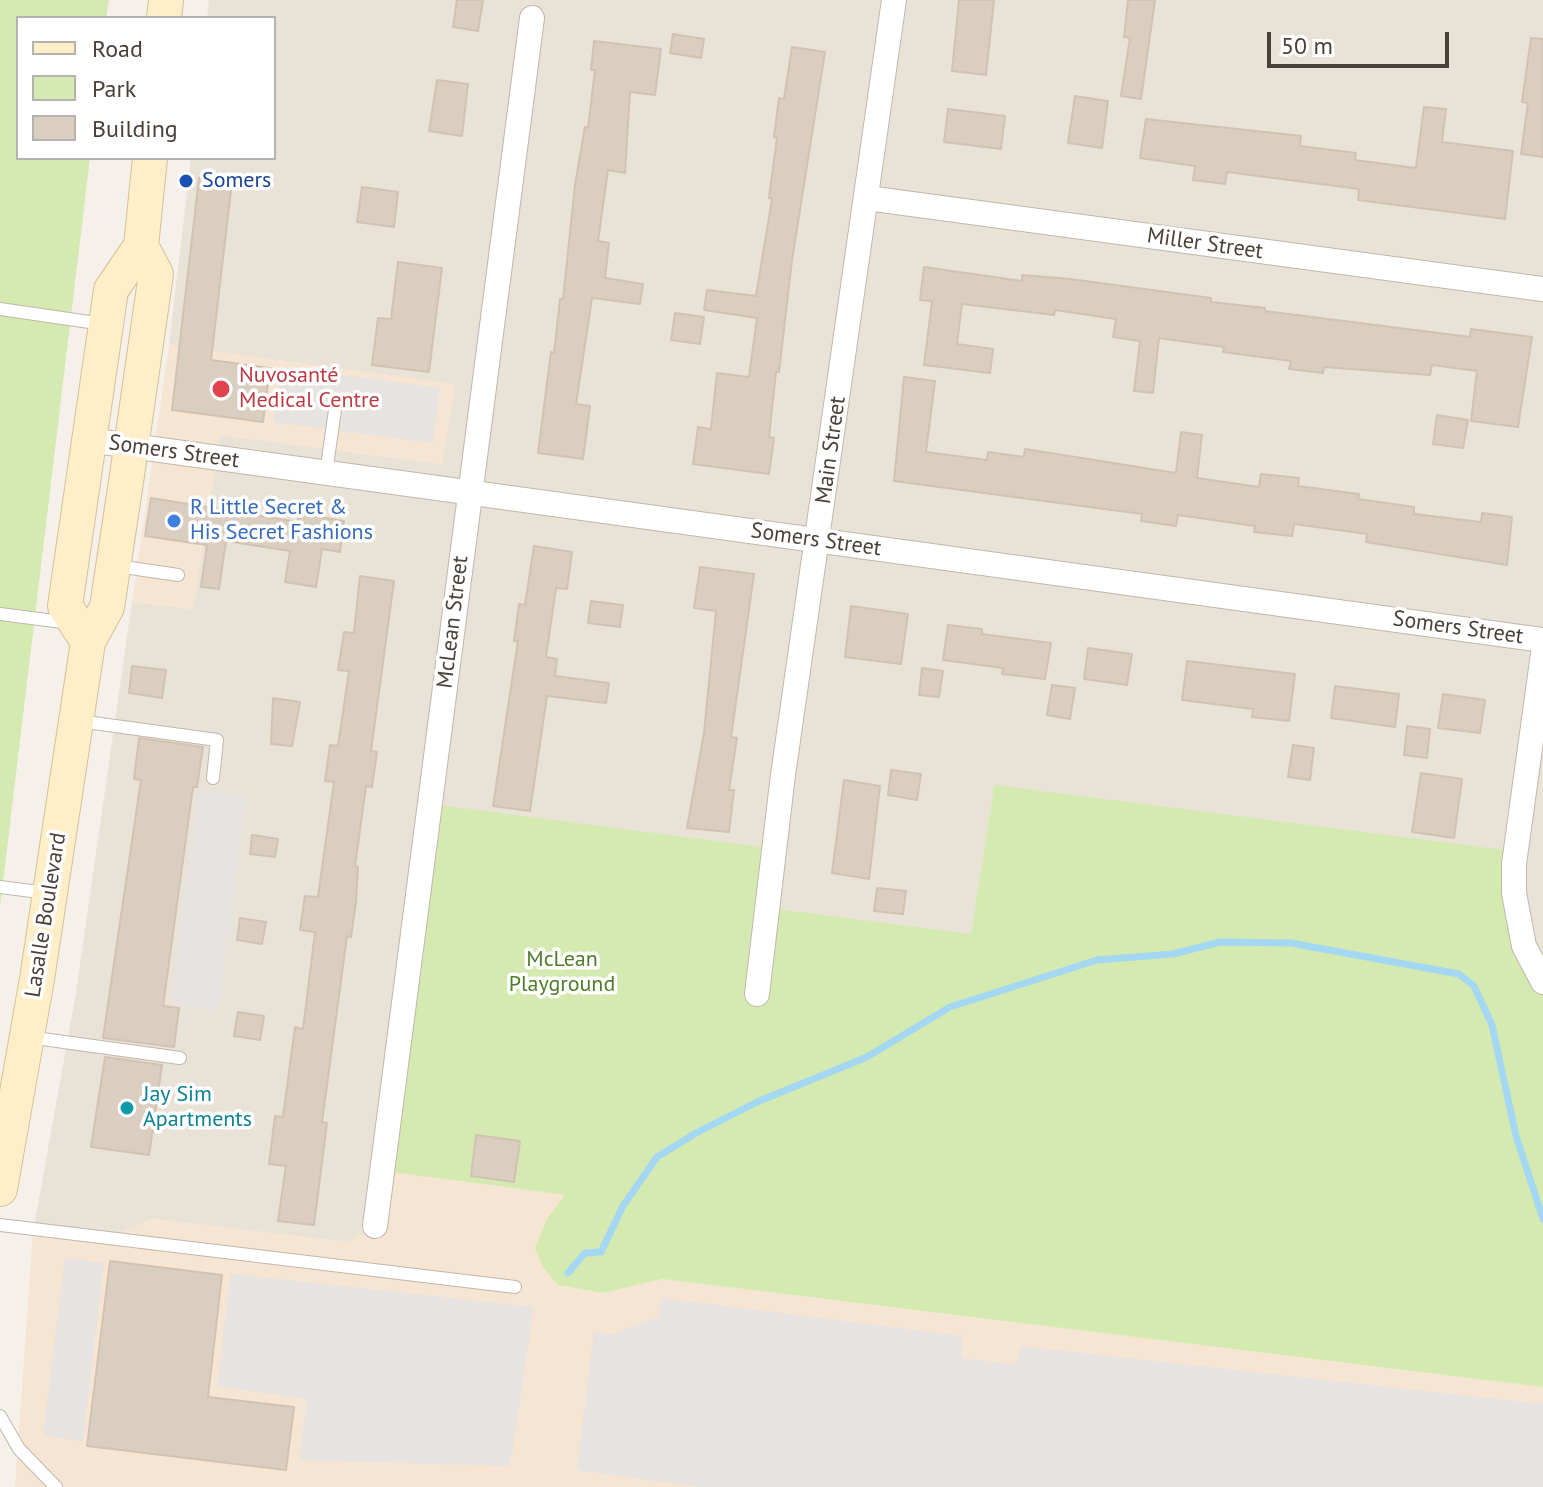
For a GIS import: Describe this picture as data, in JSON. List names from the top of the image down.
{
  "streets": {
    "main road": ["Lasalle Boulevard"],
    "street": [
      "Miller Street",
      "Main Street",
      "Somers Street",
      "McLean Street"
    ]
  },
  "crossings": [
    ["Miller Street", "Main Street"],
    ["Main Street", "Somers Street"],
    ["Somers Street", "McLean Street"],
    ["Somers Street", "Lasalle Boulevard"]
  ],
  "parks": ["McLean Playground"],
  "places": [
    "Somers",
    "Nuvosanté Medical Centre",
    "R Little Secret & His Secret Fashions",
    "Jay Sim Apartments"
  ],
  "legend": ["Road", "Park", "Building"],
  "scale_bar": "50 m"
}
